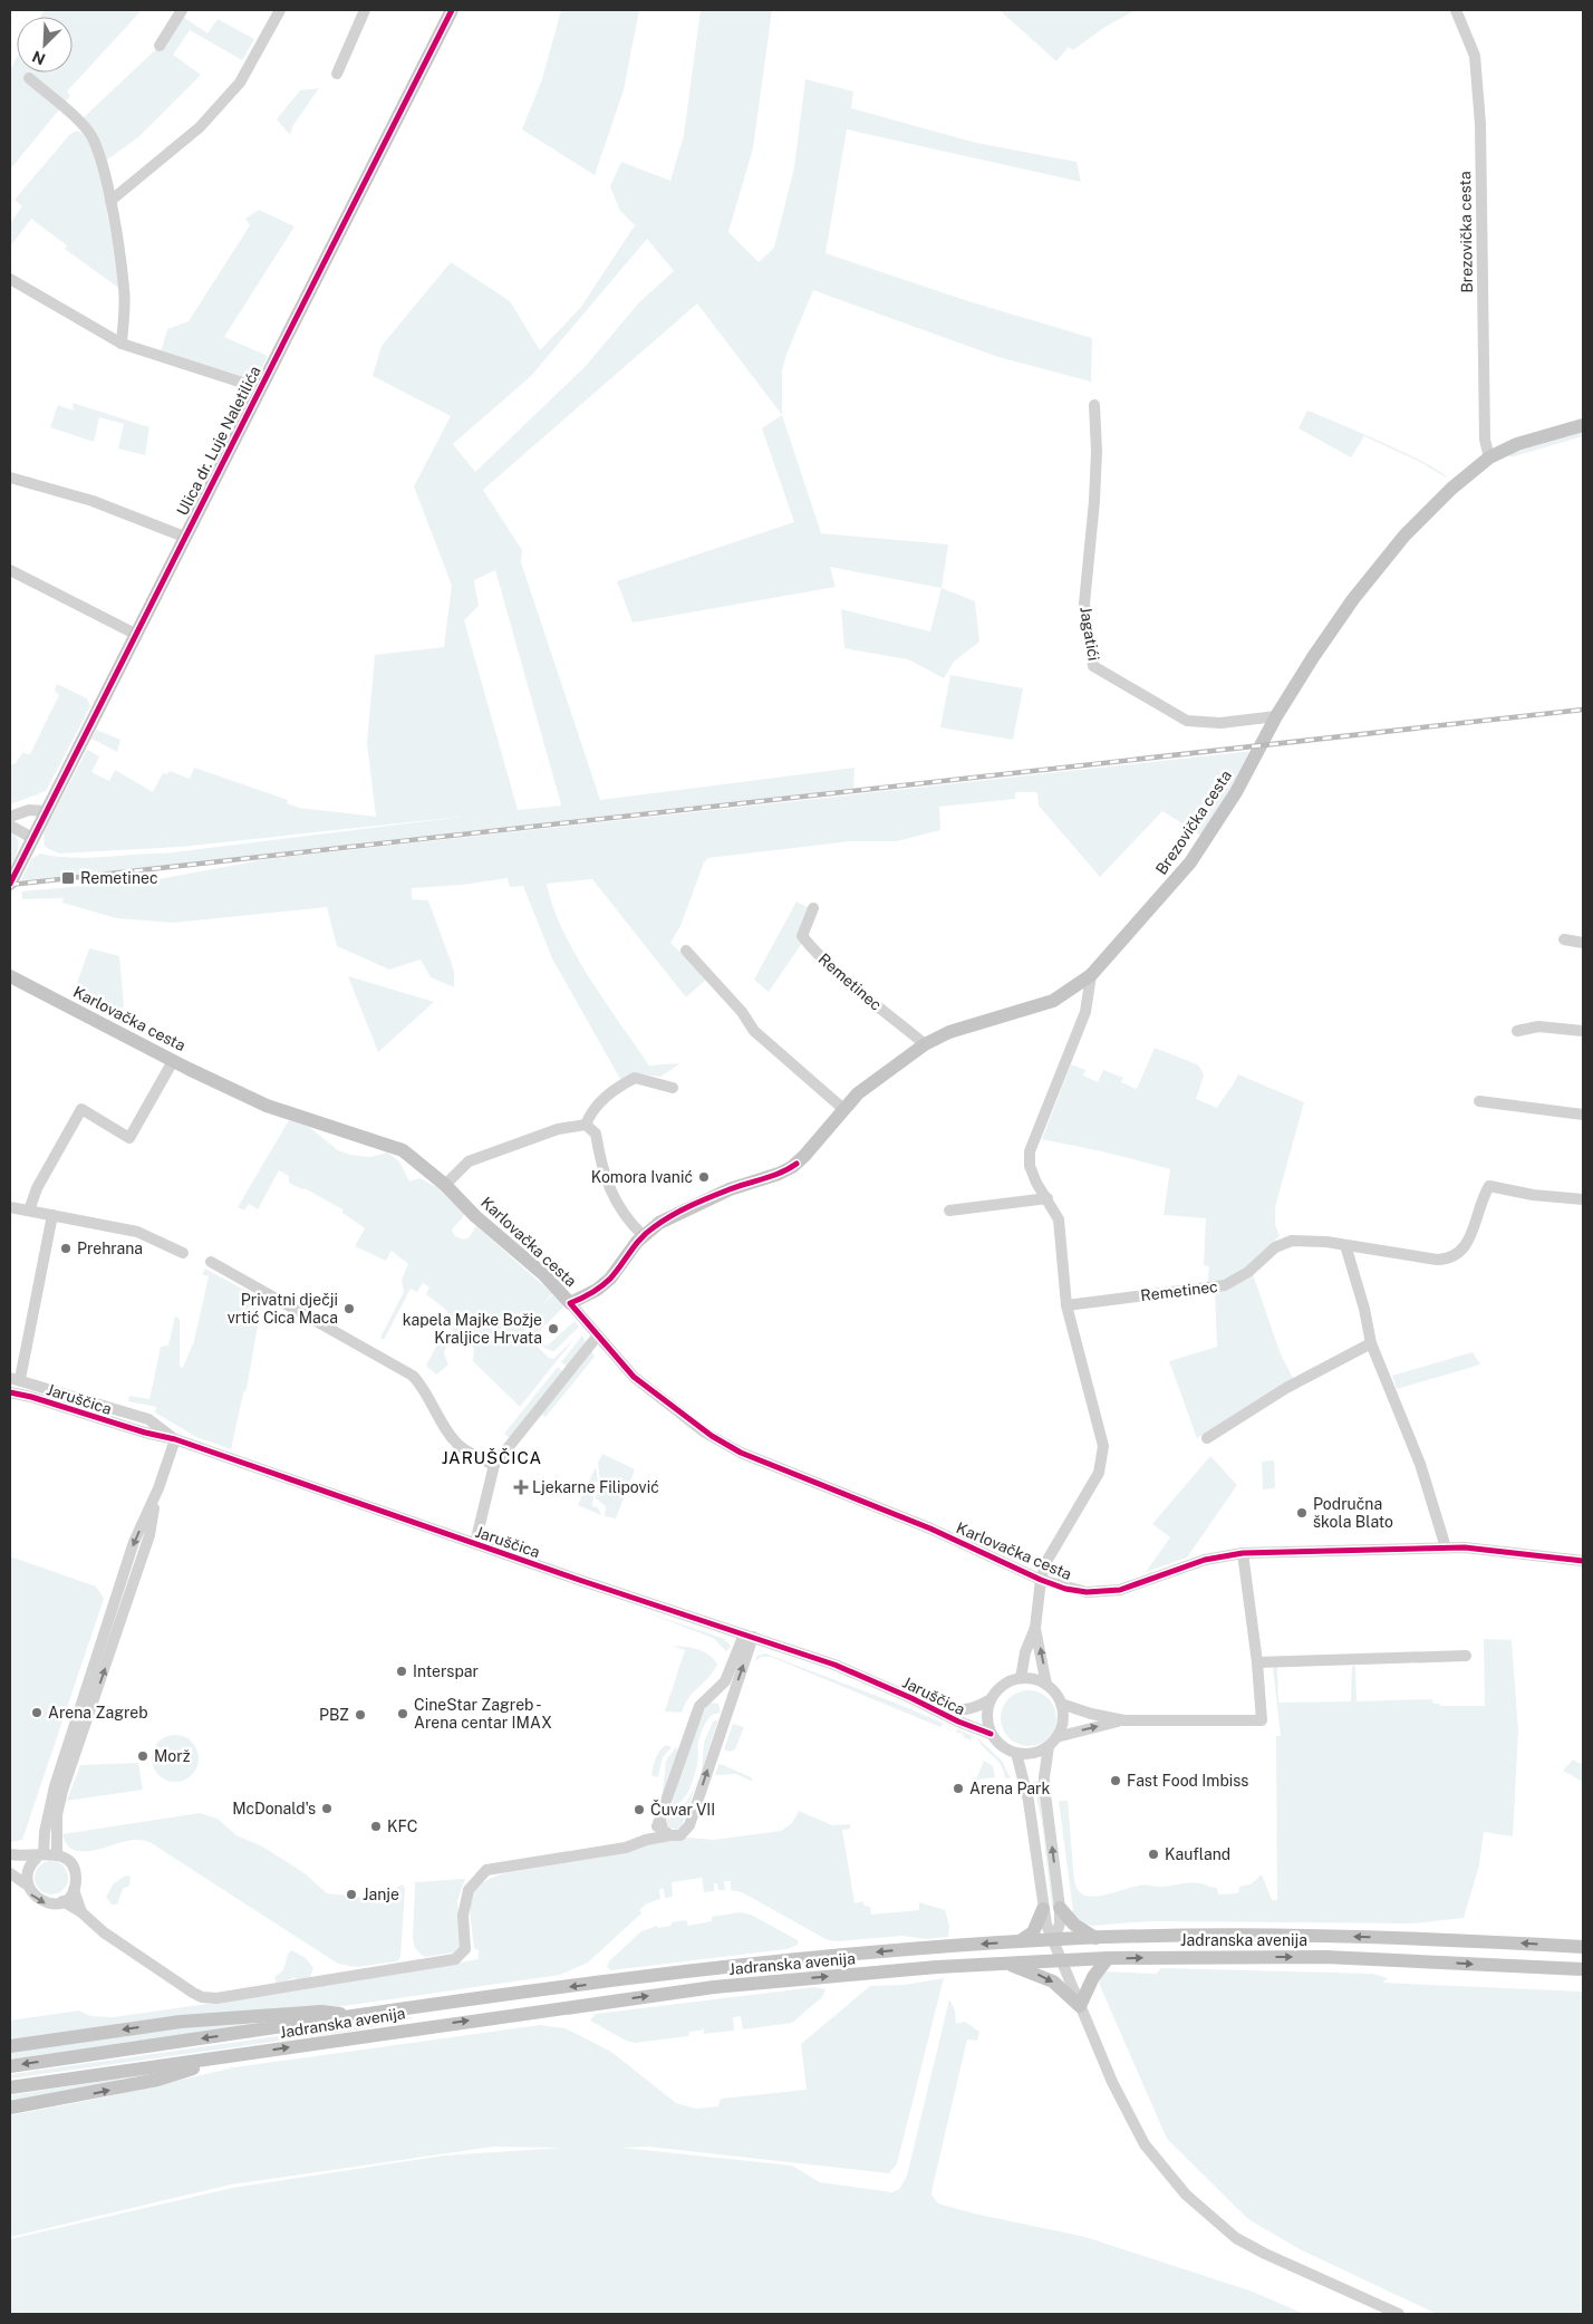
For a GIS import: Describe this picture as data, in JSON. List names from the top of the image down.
{
  "streets": {
    "main road": [
      "Brezovička cesta",
      "Ulica dr. Luje Naletilića",
      "Karlovačka cesta",
      "Jadranska avenija"
    ],
    "street": ["Jagatići", "Remetinec", "Jaruščica"]
  },
  "crossings": [
    ["Brezovička cesta", "Jagatići"],
    ["Brezovička cesta", "Remetinec"],
    ["Brezovička cesta", "Karlovačka cesta"],
    ["Karlovačka cesta", "Jaruščica"]
  ],
  "districts": ["JARUŠČICA"],
  "places": {
    "transit": ["Remetinec"],
    "other": [
      "Komora Ivanić",
      "Prehrana",
      "Privatni dječji vrtić Cica Maca",
      "kapela Majke Božje Kraljice Hrvata",
      "Područna škola Blato",
      "Interspar",
      "Arena Zagreb",
      "CineStar Zagreb - Arena centar IMAX",
      "PBZ",
      "Morž",
      "Fast Food Imbiss",
      "Arena Park",
      "McDonald's",
      "Čuvar VII",
      "KFC",
      "Kaufland",
      "Janje"
    ],
    "health": ["Ljekarne Filipović"]
  },
  "north": "bottom left"
}
